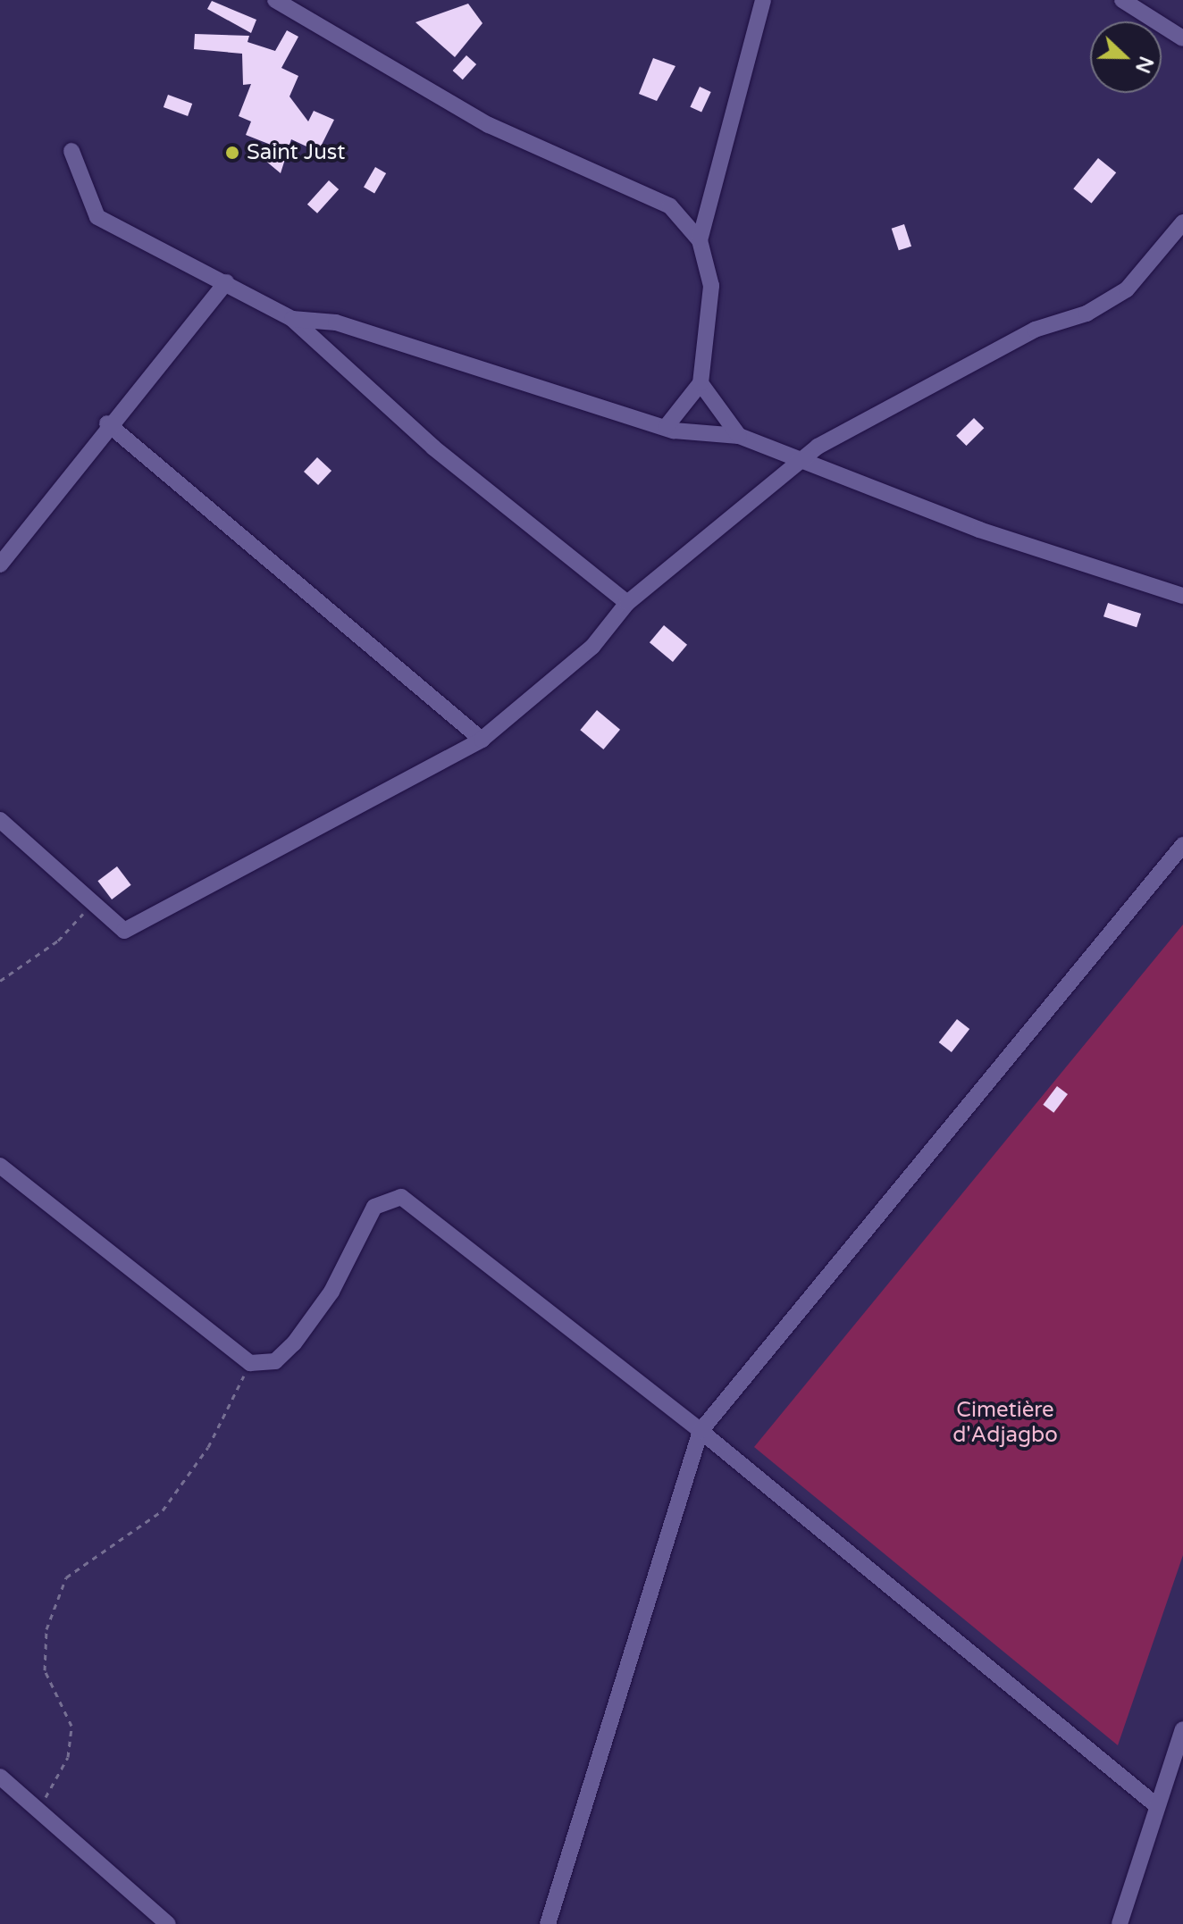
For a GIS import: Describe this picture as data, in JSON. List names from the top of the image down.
{
  "parks": ["Cimetière d'Adjagbo"],
  "places": ["Saint Just"],
  "north": "right"
}
